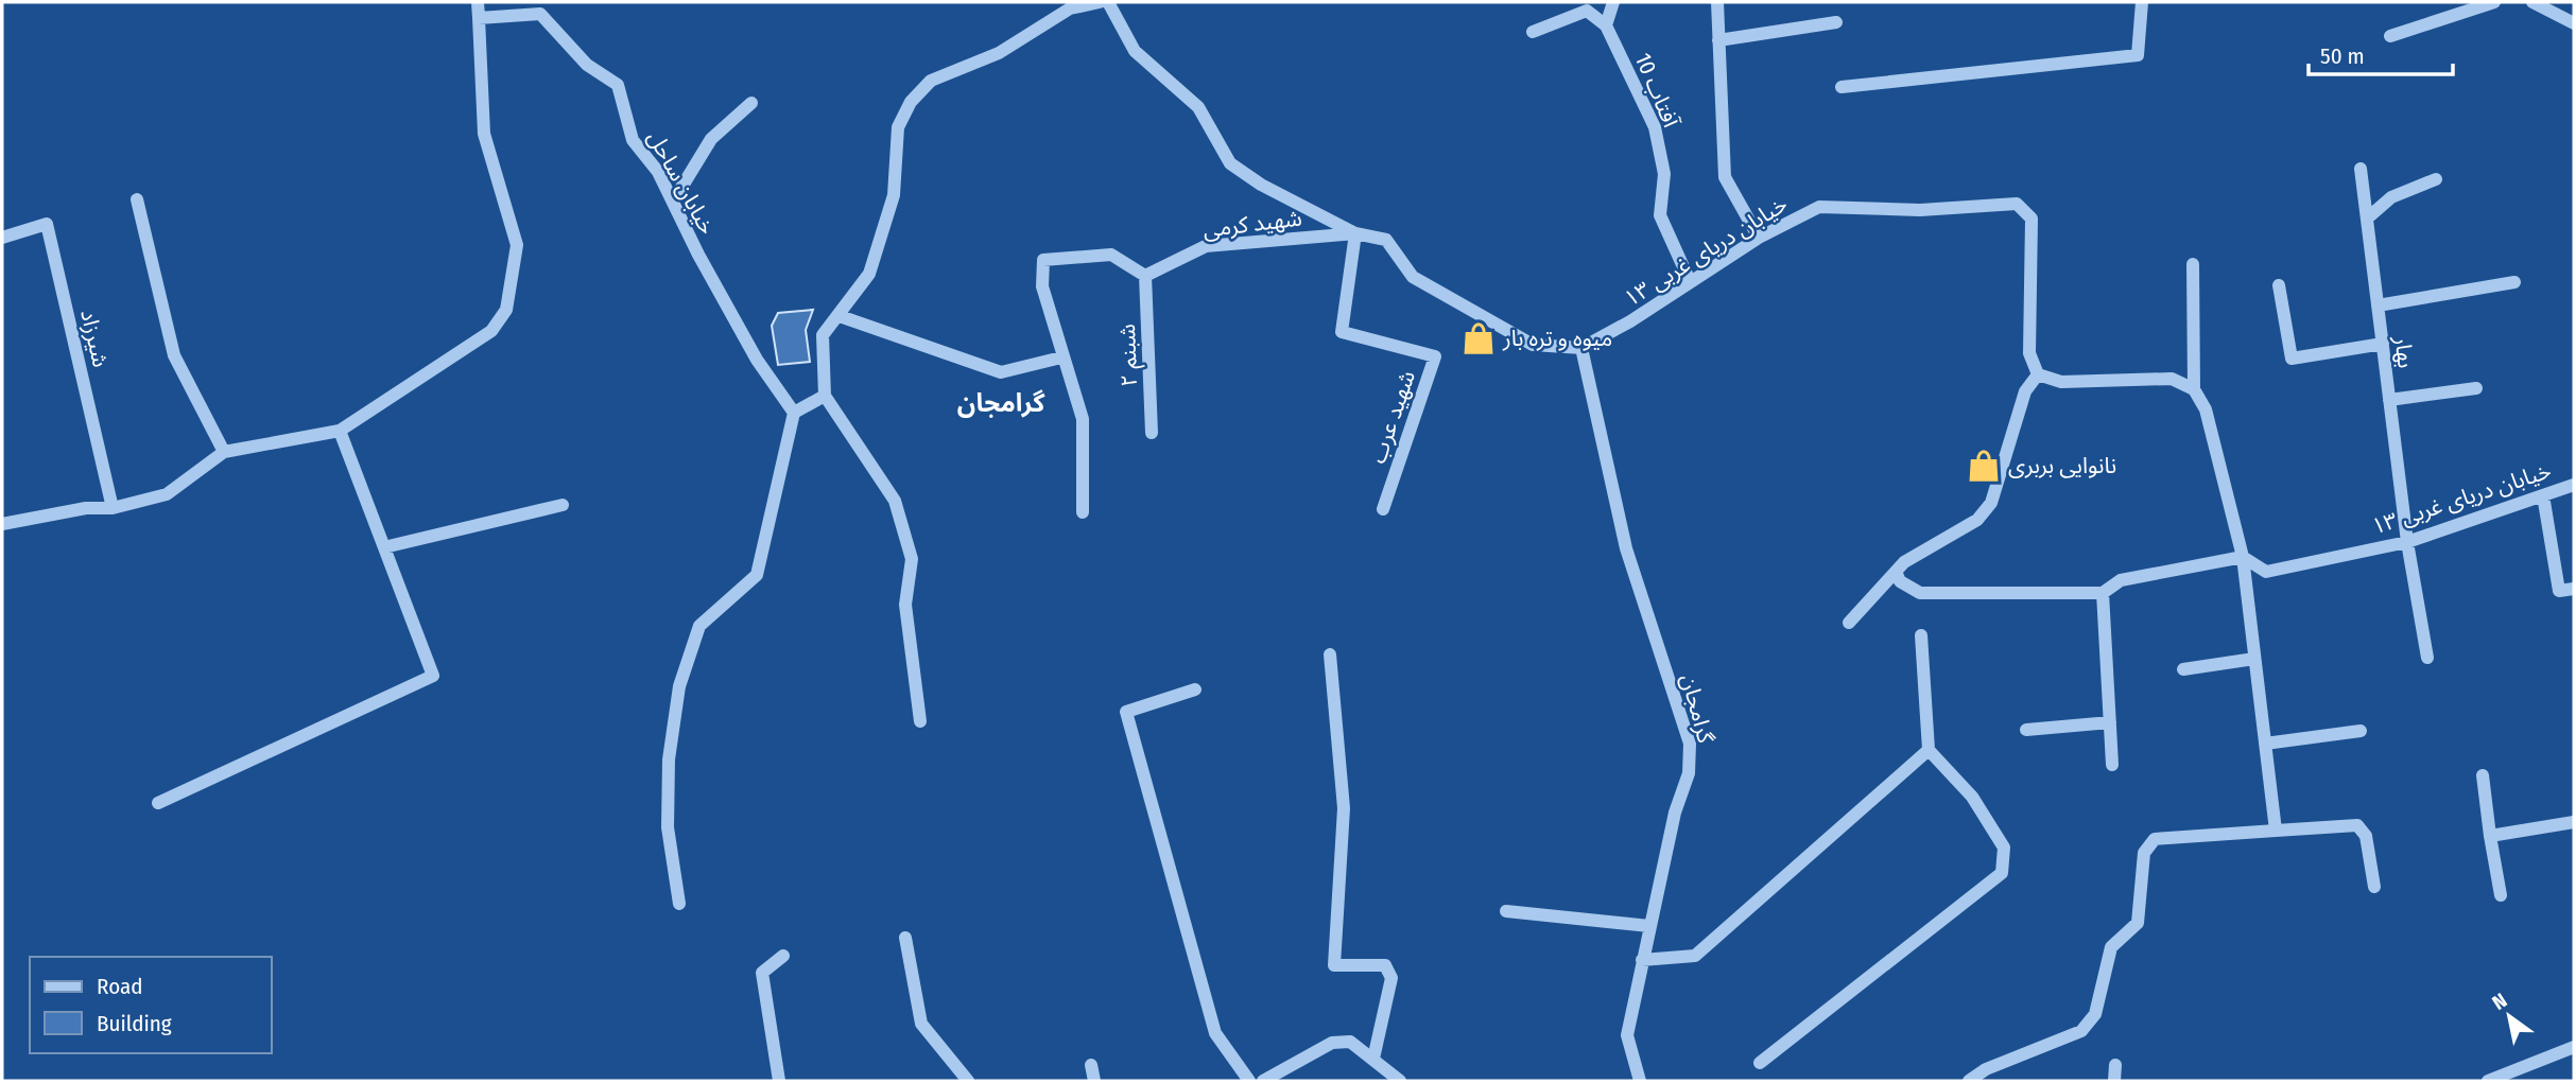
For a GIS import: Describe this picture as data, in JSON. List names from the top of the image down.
{
  "streets": {
    "street": [
      "آفتاب 10",
      "خیابان ساحل",
      "شهید کرمی",
      "خیابان دریای غربی ۱۳",
      "شیرزاد",
      "بهار",
      "شبنم ۲",
      "شهید عرب",
      "گرامجان"
    ]
  },
  "crossings": [
    ["آفتاب 10", "خیابان دریای غربی ۱۳"],
    ["شهید کرمی", "شبنم ۲"],
    ["شهید کرمی", "شهید عرب"],
    ["خیابان دریای غربی ۱۳", "بهار"],
    ["خیابان دریای غربی ۱۳", "گرامجان"]
  ],
  "districts": ["گرامجان"],
  "places": {
    "shop": ["میوه و تره بار", "نانوایی بربری"]
  },
  "legend": ["Road", "Building"],
  "scale_bar": "50 m",
  "north": "top left"
}
